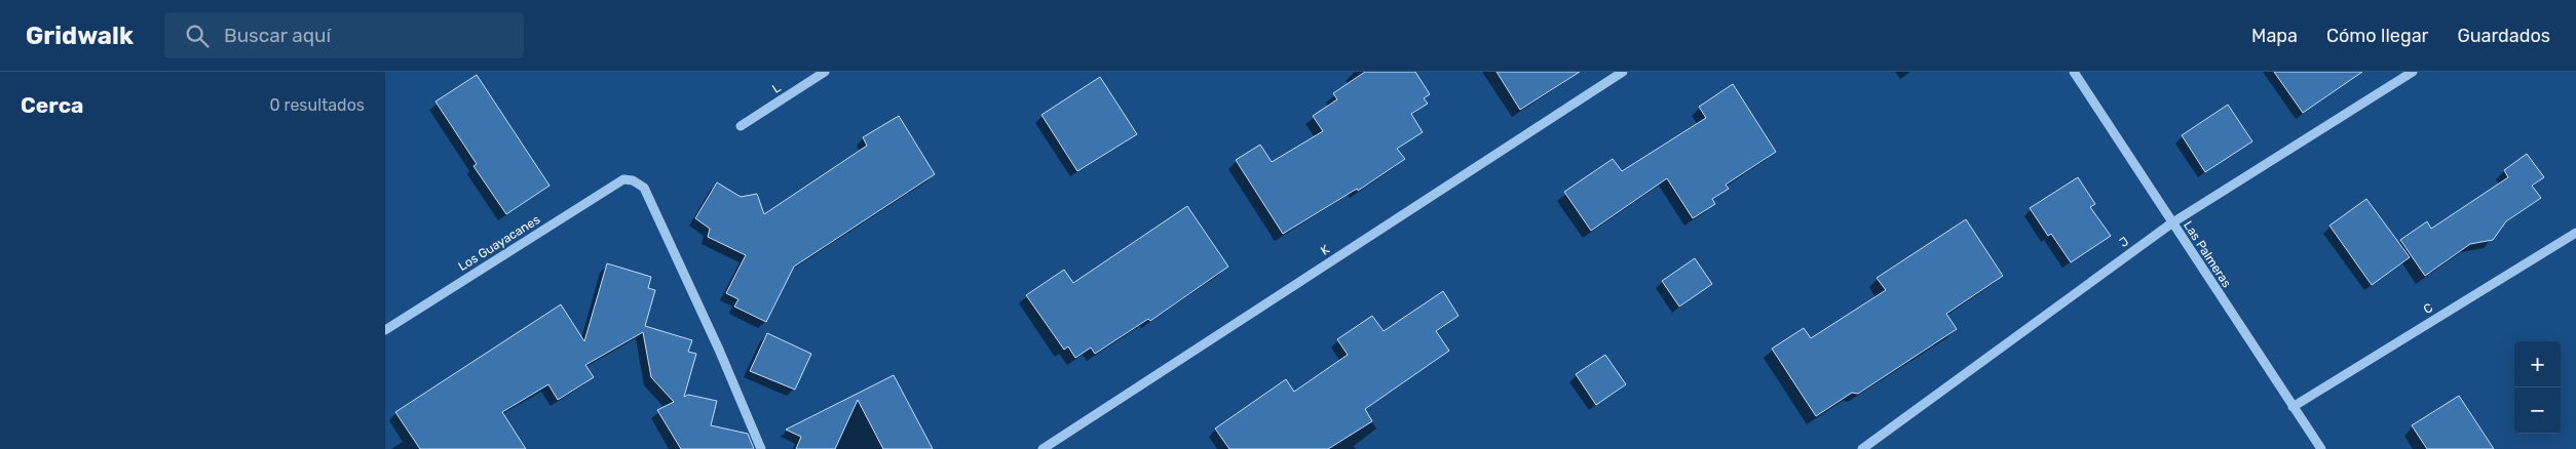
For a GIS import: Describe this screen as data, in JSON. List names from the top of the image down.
{
  "streets": {
    "street": [
      "L",
      "J",
      "Los Guayacanes",
      "K",
      "Las Palmeras",
      "C"
    ]
  },
  "crossings": [
    ["J", "Las Palmeras"],
    ["Las Palmeras", "C"]
  ],
  "page": {
    "header": "Gridwalk",
    "search": "Buscar aquí",
    "nav": ["Mapa", "Cómo llegar", "Guardados"],
    "heading": ["Cerca", "0 resultados"],
    "map_buttons": ["+", "−"]
  }
}
